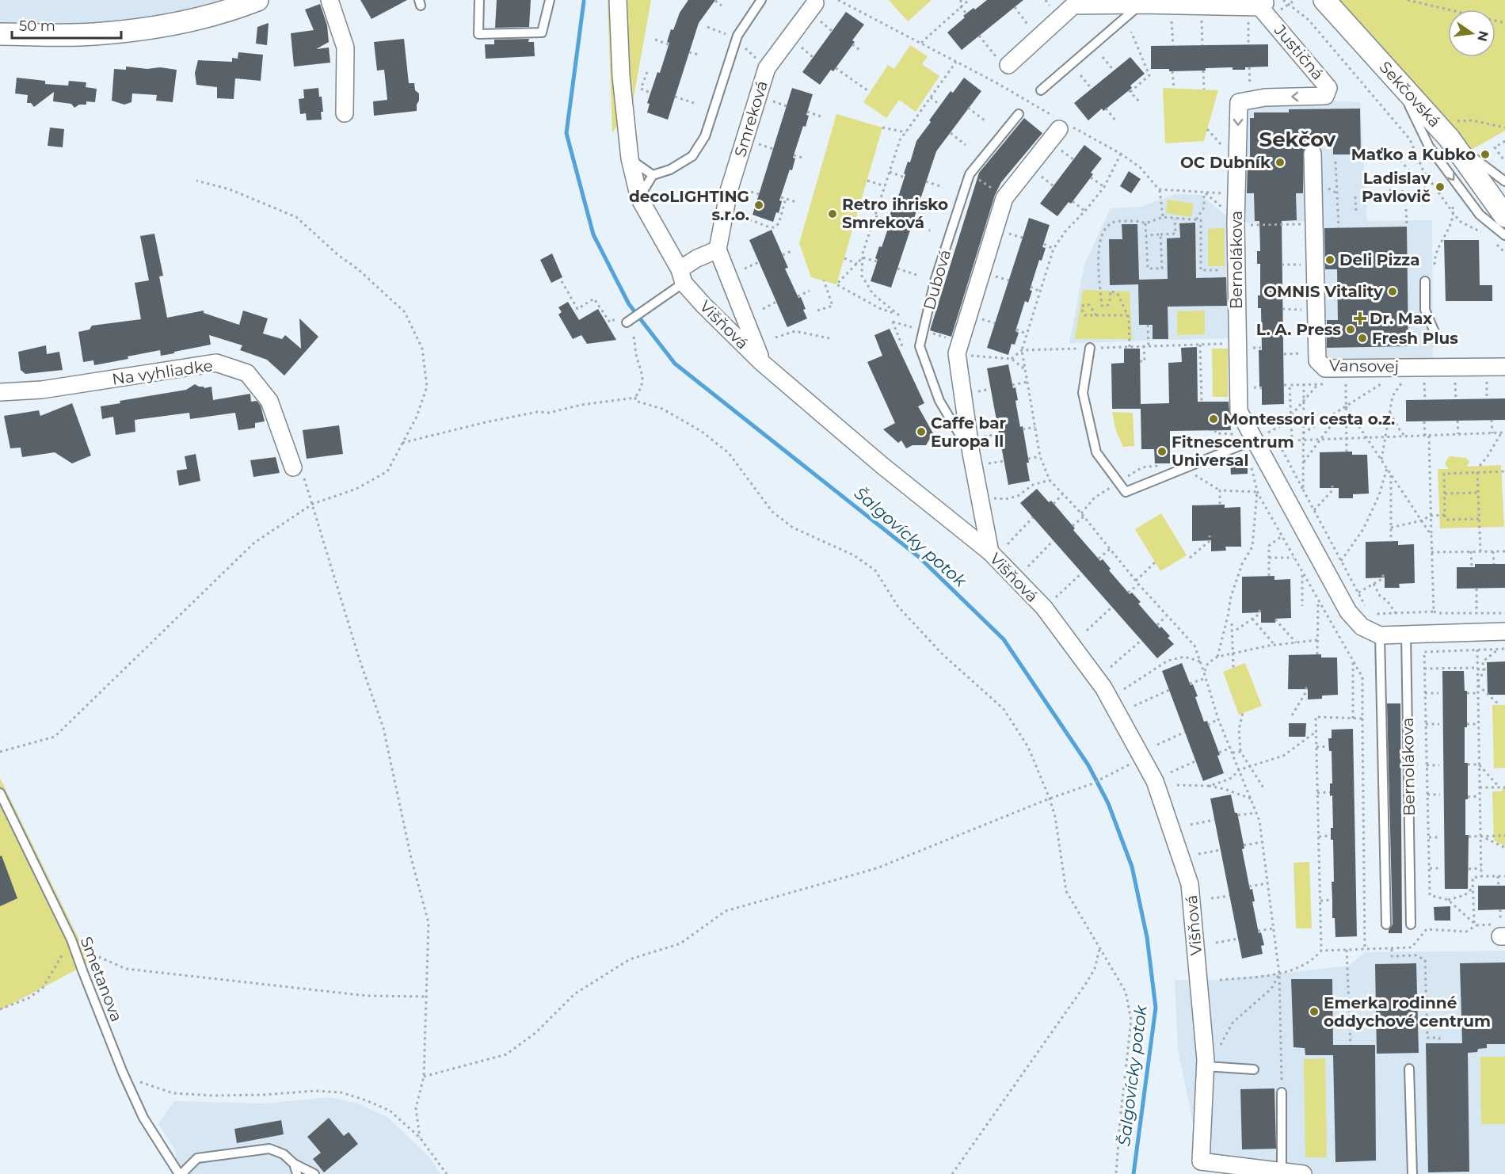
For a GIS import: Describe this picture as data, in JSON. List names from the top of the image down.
{
  "streets": {
    "street": [
      "Justičná",
      "Sekčovská",
      "Smreková",
      "Bernolákova",
      "Dubová",
      "Višňová",
      "Vansovej",
      "Na vyhliadke"
    ],
    "lane": ["Smetanova"]
  },
  "crossings": [
    ["Justičná", "Bernolákova"],
    ["Dubová", "Višňová"]
  ],
  "districts": ["Sekčov"],
  "water": ["Šalgovícky potok"],
  "places": {
    "other": [
      "Maťko a Kubko",
      "OC Dubník",
      "Ladislav Pavlovič",
      "decoLIGHTING s.r.o.",
      "Retro ihrisko Smreková",
      "Deli Pizza",
      "OMNIS Vitality",
      "L. A. Press",
      "Fresh Plus",
      "Montessori cesta o.z.",
      "Caffe bar Europa ll",
      "Fitnescentrum Universal",
      "Emerka rodinné oddychové centrum"
    ],
    "health": ["Dr. Max"]
  },
  "scale_bar": "50 m",
  "north": "right"
}
